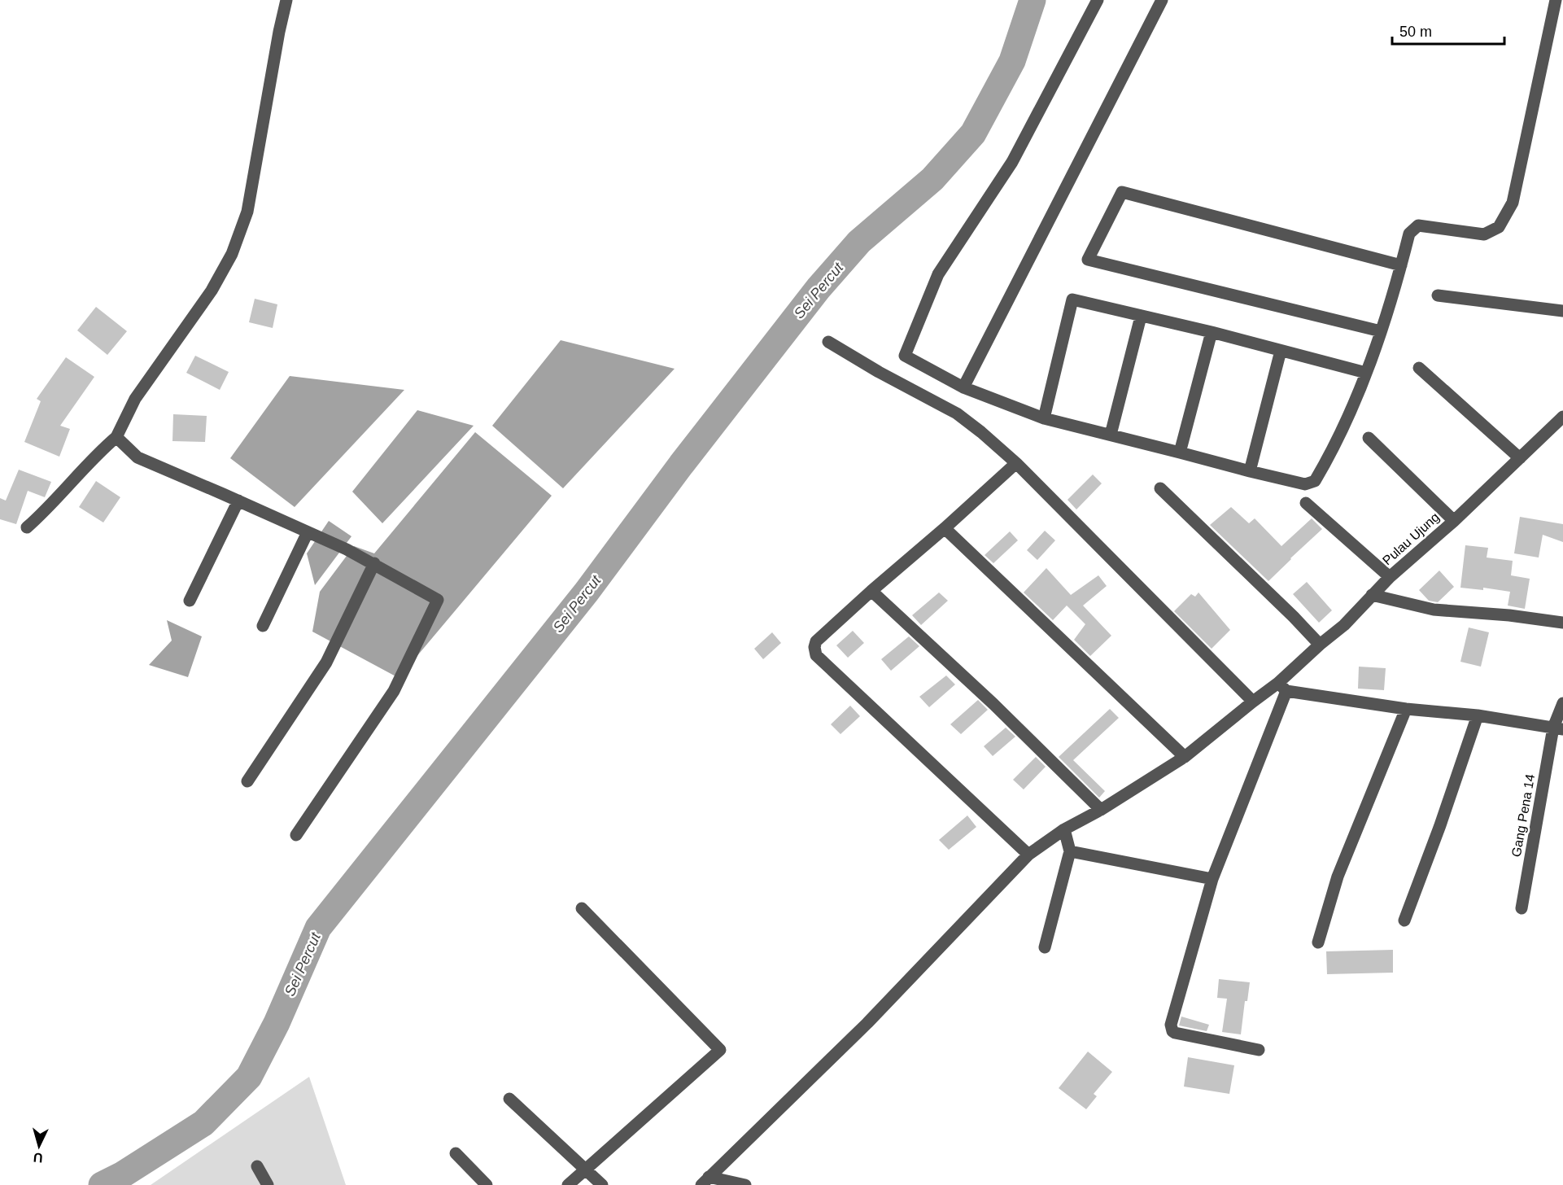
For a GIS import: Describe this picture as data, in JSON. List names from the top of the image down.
{
  "streets": {
    "street": ["Pulau Ujung", "Gang Pena 14"]
  },
  "water": ["Sei Percut"],
  "scale_bar": "50 m",
  "north": "bottom"
}
